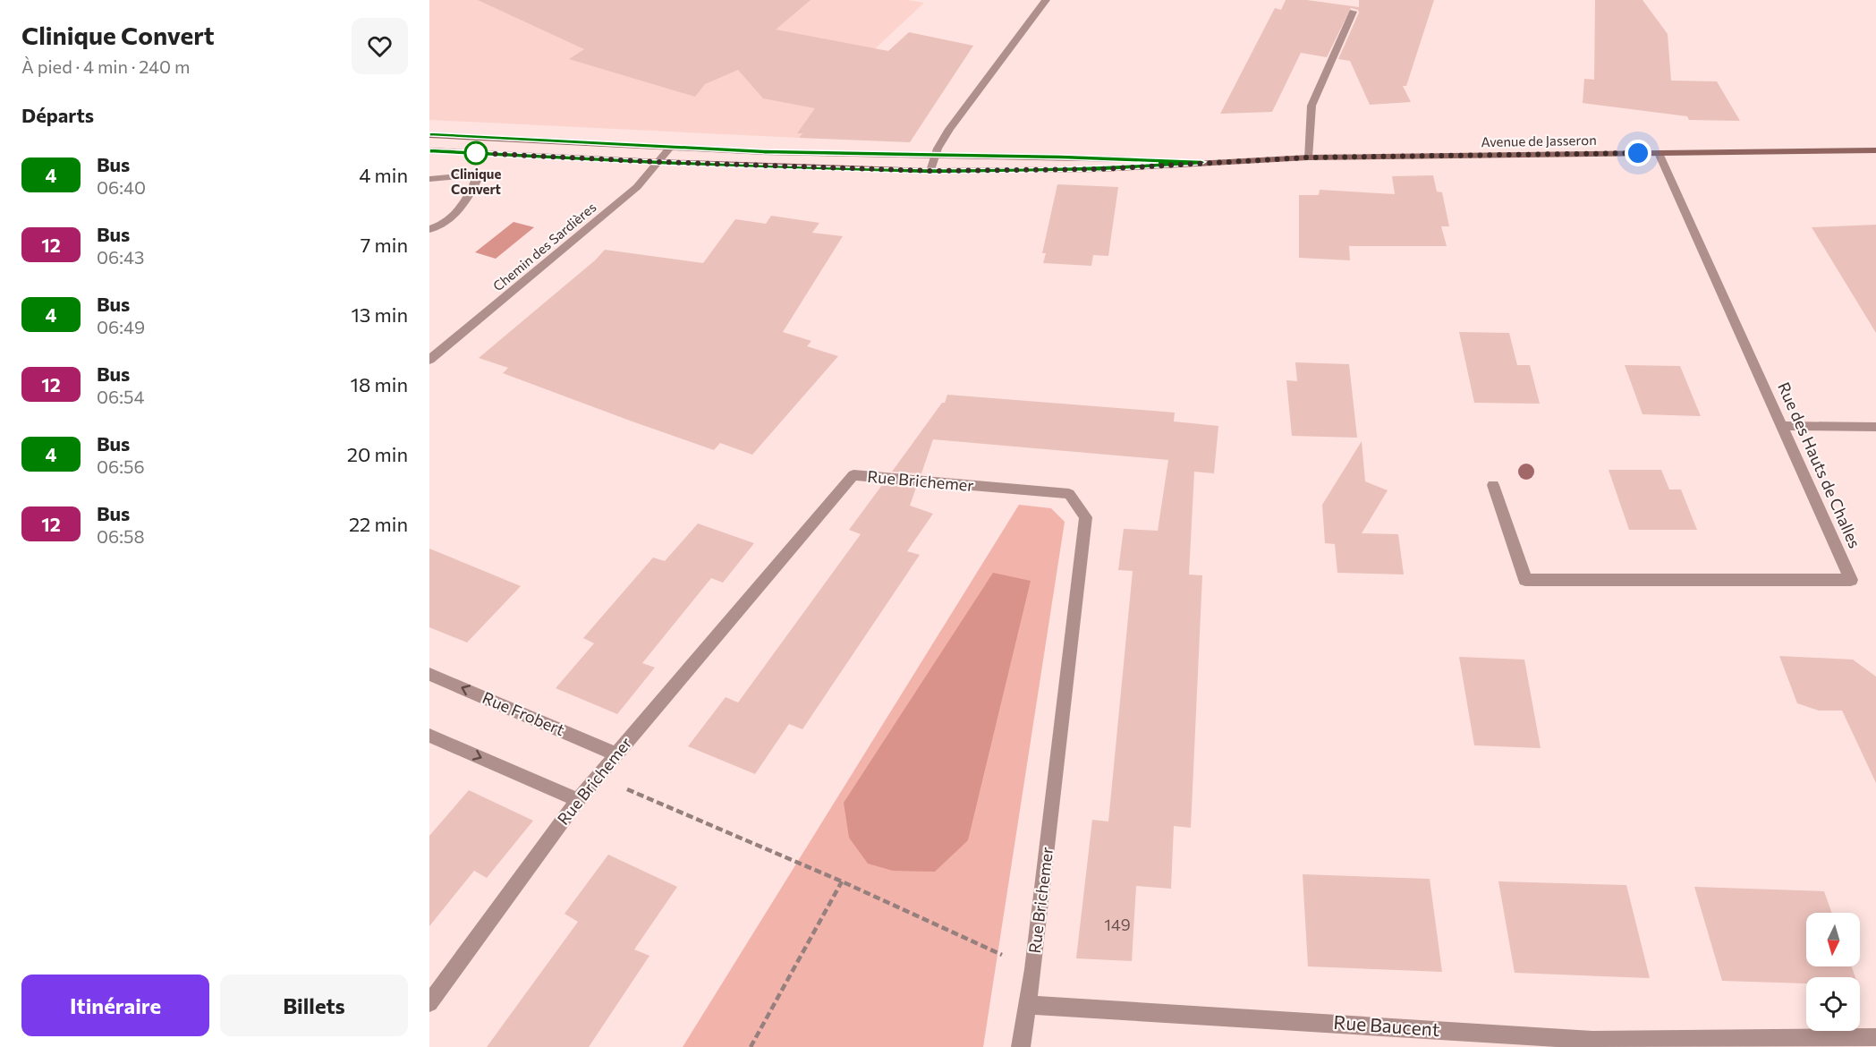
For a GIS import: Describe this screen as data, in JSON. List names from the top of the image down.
{
  "streets": {
    "main road": ["Avenue de Jasseron"],
    "street": [
      "Chemin des Sardières",
      "Rue des Hauts de Challes",
      "Rue Brichemer",
      "Rue Frobert",
      "Rue Baucent"
    ]
  },
  "crossings": [
    ["Avenue de Jasseron", "Chemin des Sardières"],
    ["Avenue de Jasseron", "Rue des Hauts de Challes"],
    ["Rue Brichemer", "Rue Frobert"],
    ["Rue Brichemer", "Rue Baucent"]
  ],
  "places": ["Clinique Convert"],
  "lines": ["bus line 4"],
  "house_numbers": ["149"],
  "north": "bottom",
  "page": {
    "heading": [
      ["Clinique Convert", "À pied · 4 min · 240 m"],
      "Départs"
    ],
    "list": [
      {
        "mark": "4",
        "name": "Bus",
        "note": "06:40",
        "value": "4 min"
      },
      {
        "mark": "12",
        "name": "Bus",
        "note": "06:43",
        "value": "7 min"
      },
      {
        "mark": "4",
        "name": "Bus",
        "note": "06:49",
        "value": "13 min"
      },
      {
        "mark": "12",
        "name": "Bus",
        "note": "06:54",
        "value": "18 min"
      },
      {
        "mark": "4",
        "name": "Bus",
        "note": "06:56",
        "value": "20 min"
      },
      {
        "mark": "12",
        "name": "Bus",
        "note": "06:58",
        "value": "22 min"
      }
    ],
    "buttons": ["Itinéraire", "Billets"]
  }
}
